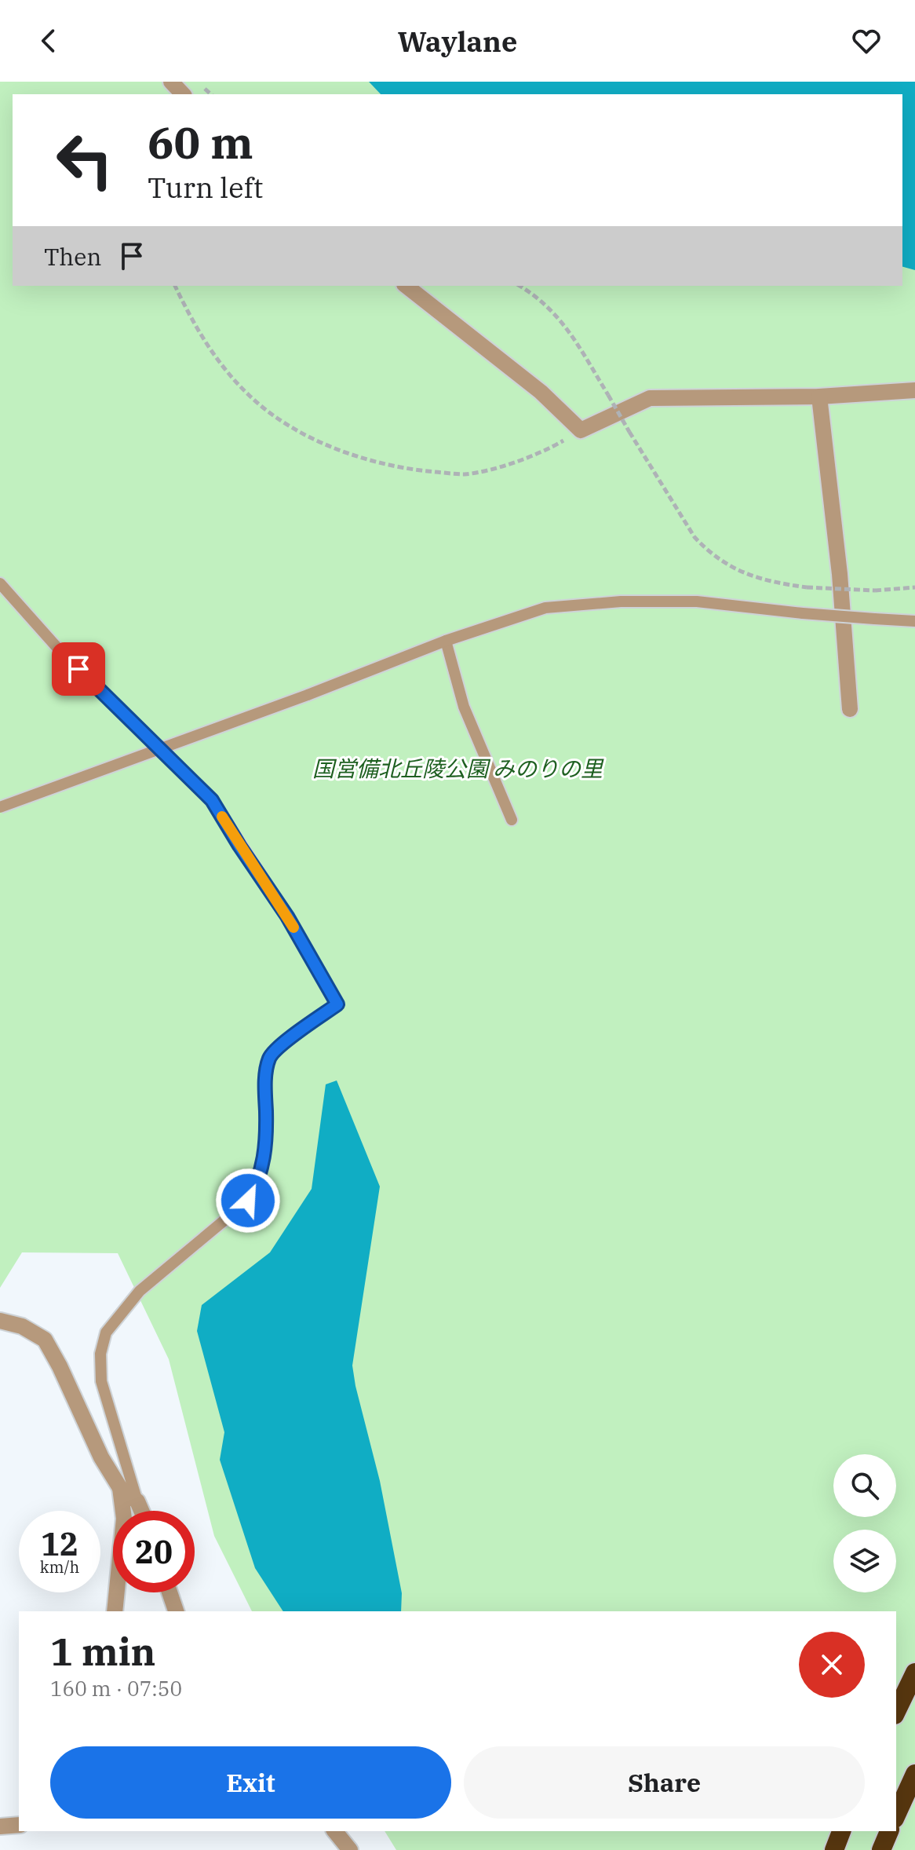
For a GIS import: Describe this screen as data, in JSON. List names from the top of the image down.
{
  "parks": ["国営備北丘陵公園 みのりの里"],
  "page": {
    "header": "Waylane",
    "turn": ["60 m", "Turn left"],
    "then": "Then",
    "speed": "12 km/h",
    "limit": "20",
    "heading": ["1 min", "160 m · 07:50"],
    "buttons": ["Exit", "Share"]
  }
}
